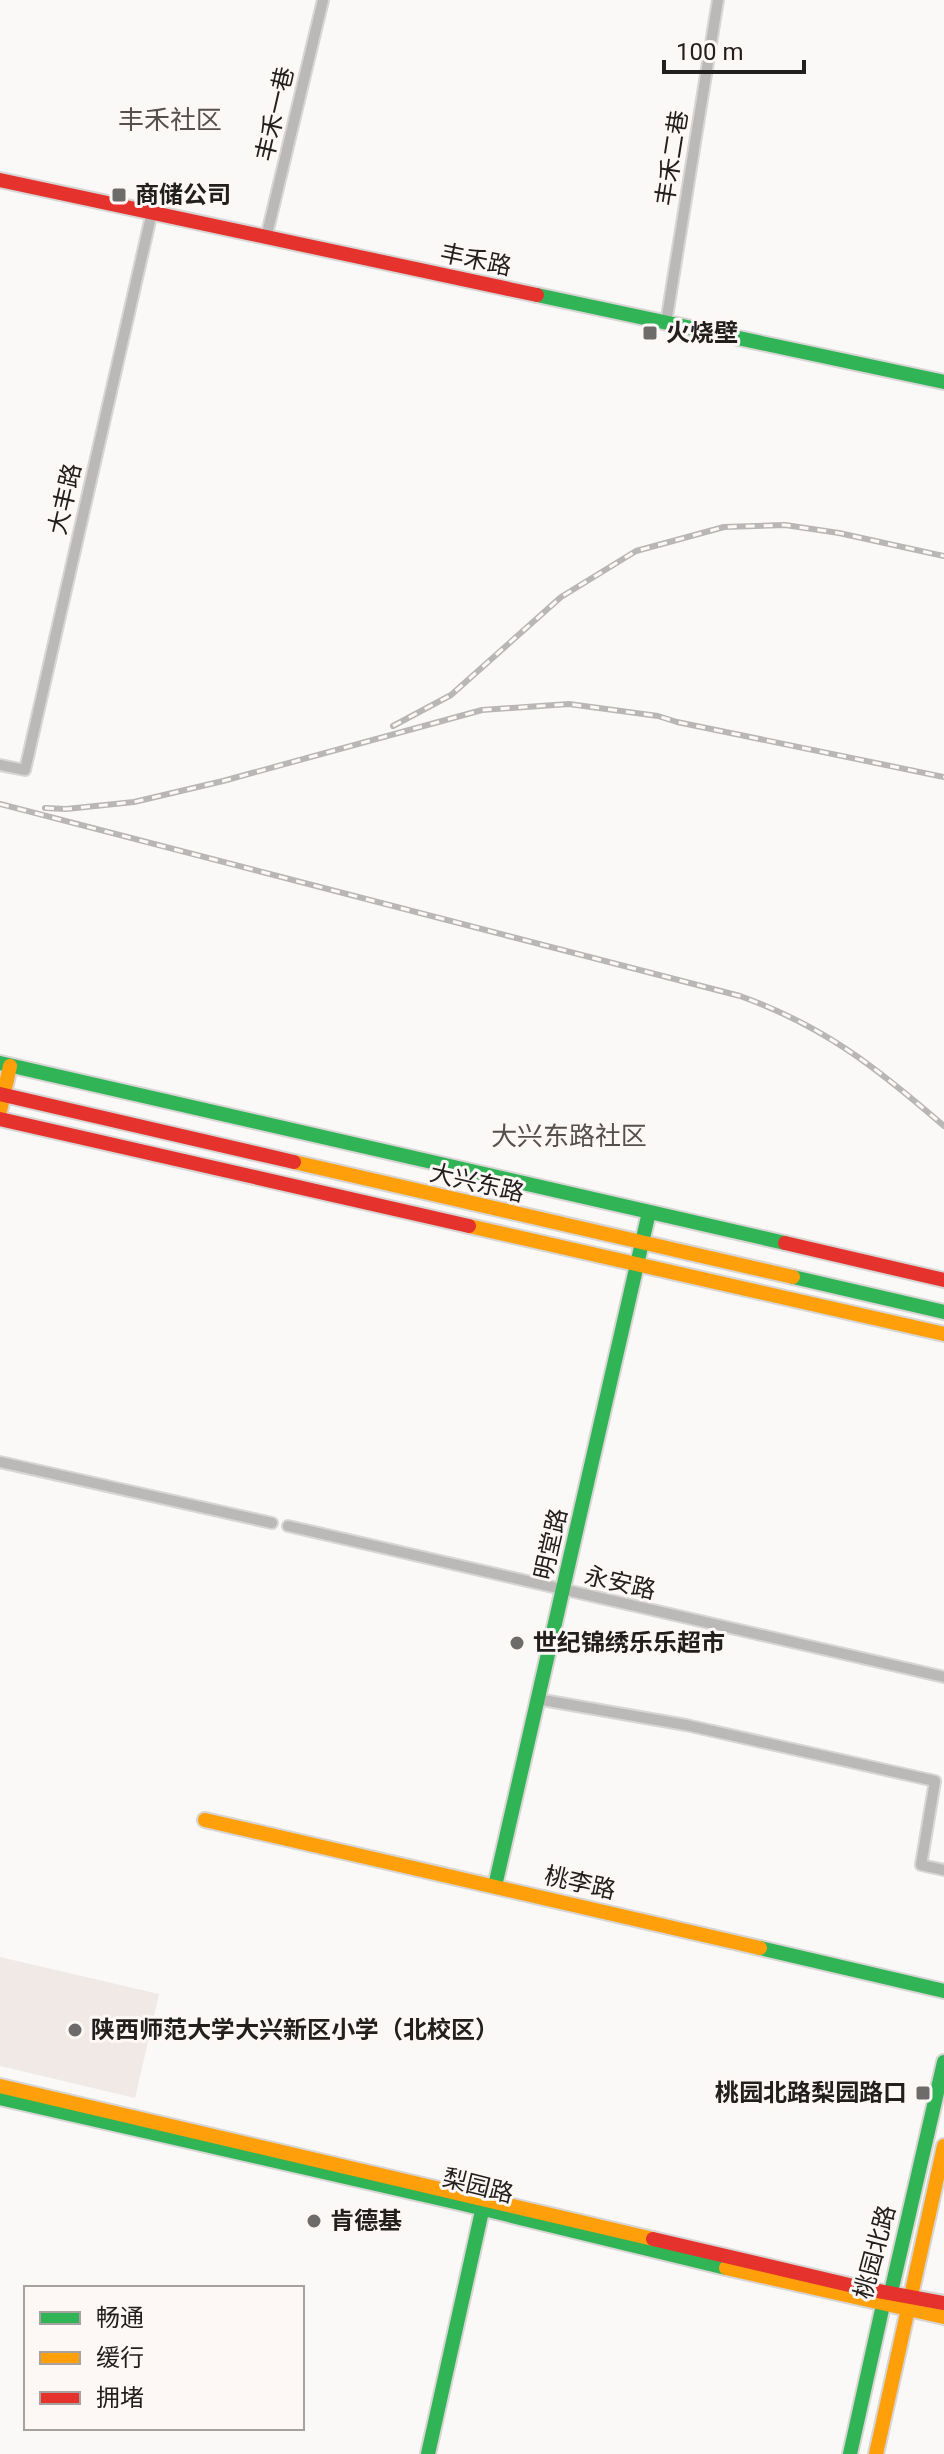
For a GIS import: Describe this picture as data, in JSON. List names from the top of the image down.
{
  "streets": {
    "main road": [
      "丰禾路",
      "大兴东路",
      "明堂路",
      "桃李路",
      "梨园路",
      "桃园北路"
    ],
    "street": [
      "丰禾一巷",
      "丰禾二巷",
      "大丰路",
      "永安路"
    ]
  },
  "crossings": [
    ["丰禾一巷", "丰禾路"],
    ["丰禾二巷", "丰禾路"],
    ["丰禾路", "大丰路"],
    ["大兴东路", "明堂路"],
    ["明堂路", "永安路"],
    ["明堂路", "桃李路"],
    ["梨园路", "桃园北路"]
  ],
  "districts": ["丰禾社区", "大兴东路社区"],
  "places": {
    "transit": ["商储公司", "火烧壁", "桃园北路梨园路口"],
    "other": ["世纪锦绣乐乐超市", "陕西师范大学大兴新区小学（北校区）", "肯德基"]
  },
  "legend": ["畅通", "缓行", "拥堵"],
  "scale_bar": "100 m"
}
